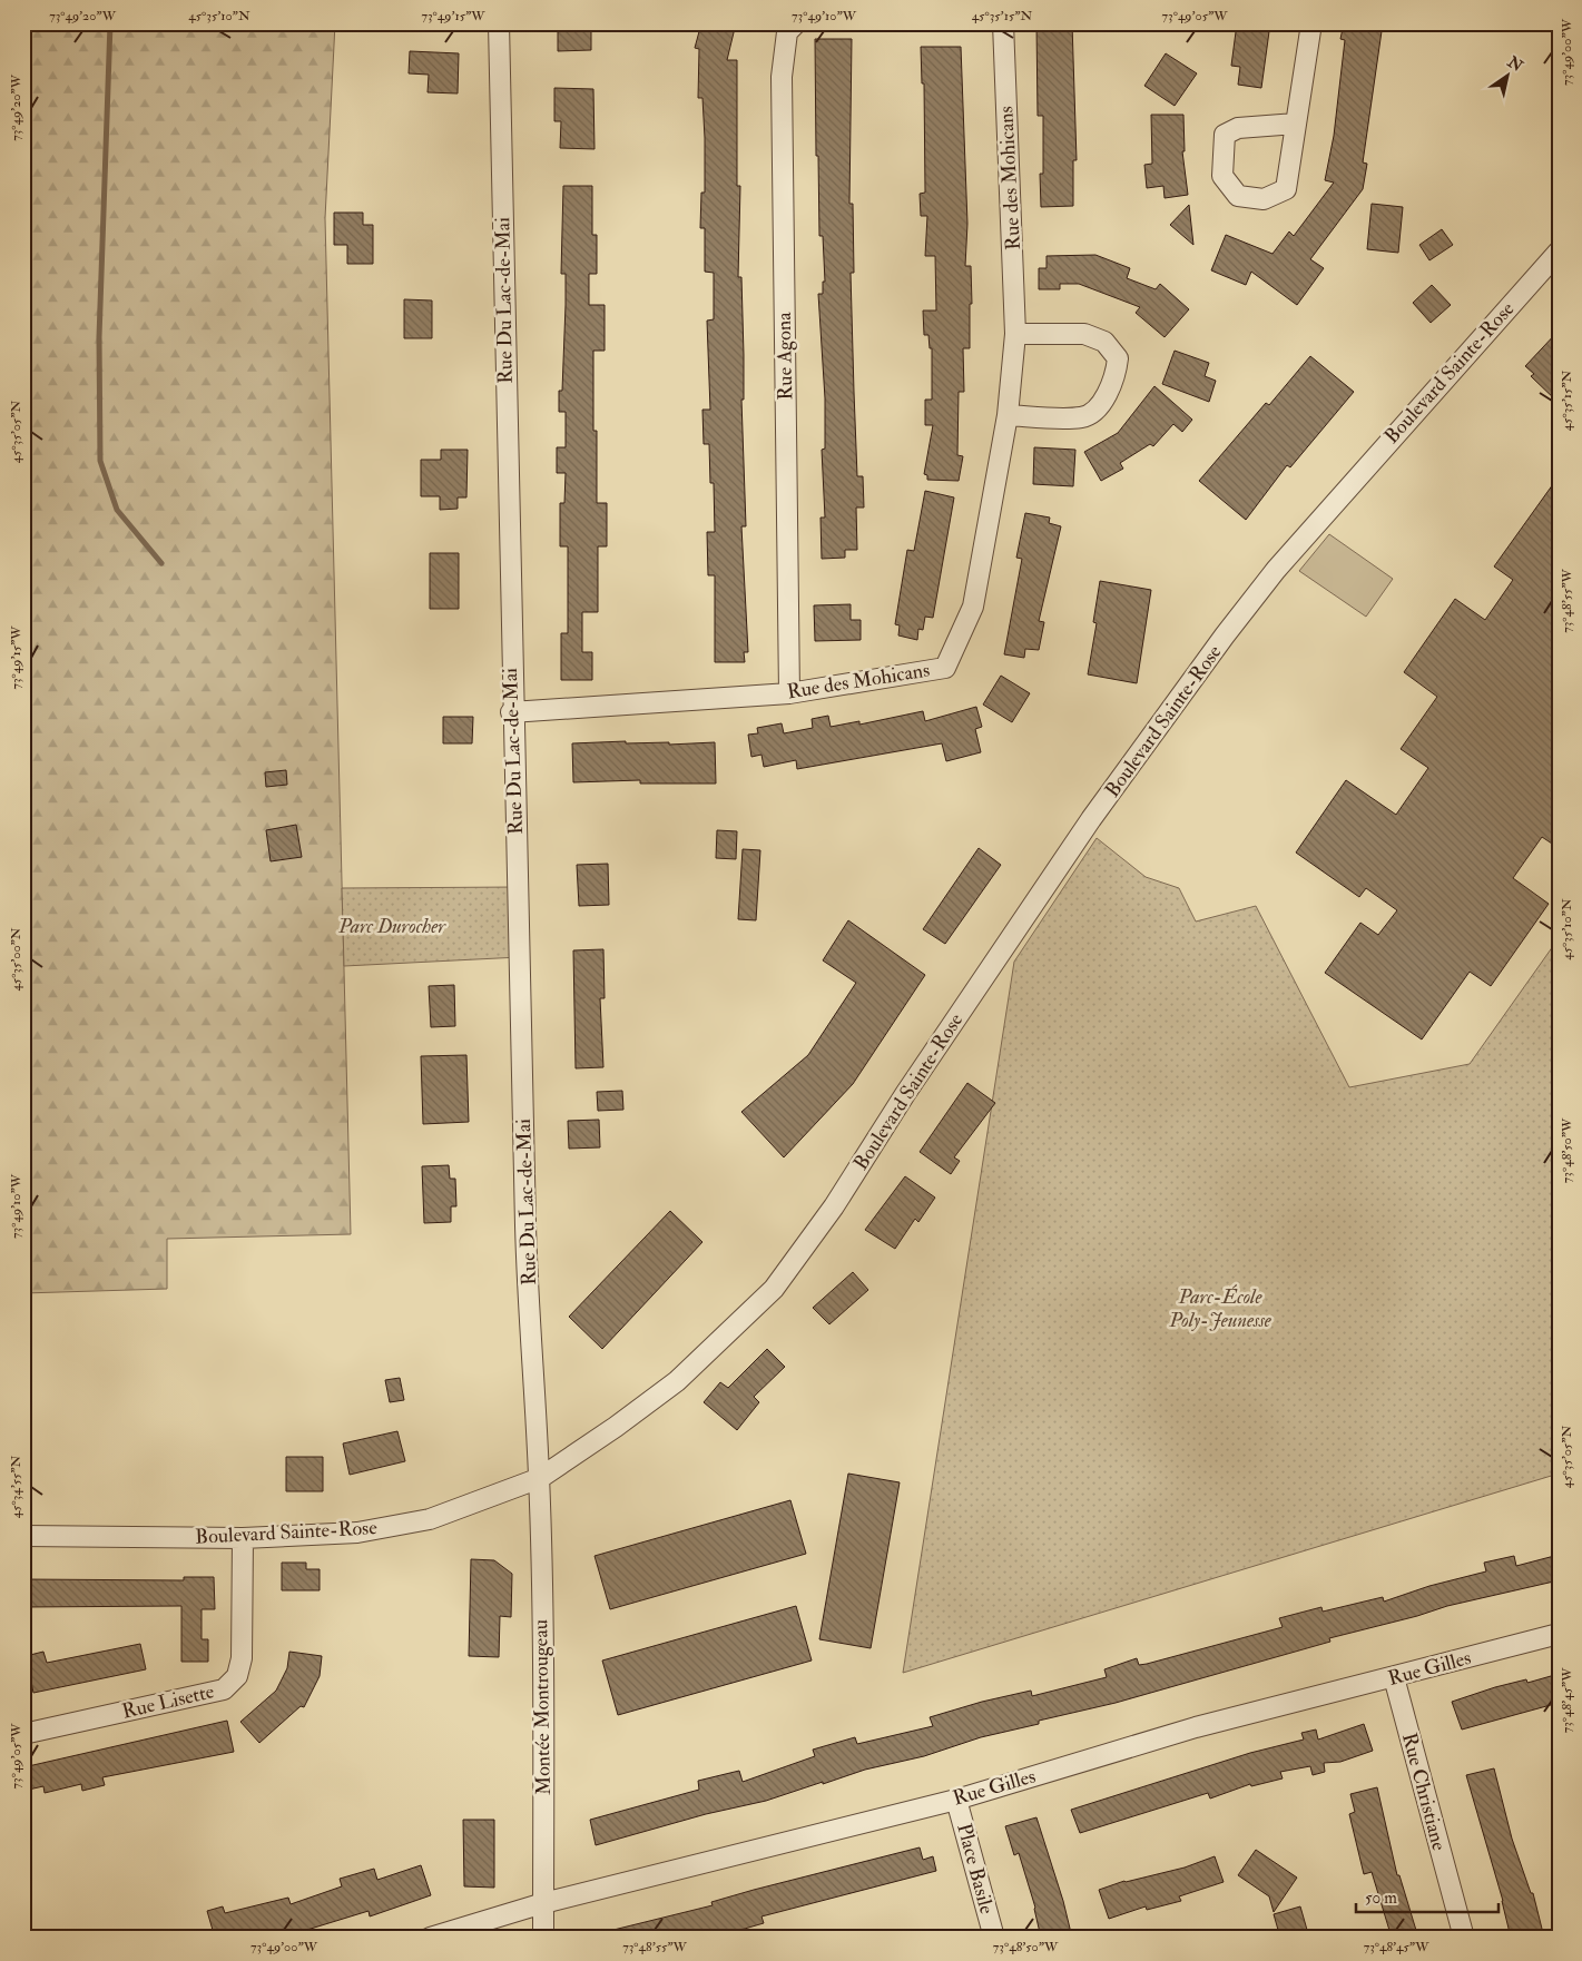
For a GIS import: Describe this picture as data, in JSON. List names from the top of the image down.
{
  "streets": {
    "street": [
      "Rue des Mohicans",
      "Rue Du Lac-de-Mai",
      "Rue Agona",
      "Boulevard Sainte-Rose",
      "Rue Gilles",
      "Rue Lisette",
      "Montée Montrougeau",
      "Rue Christiane",
      "Place Basile"
    ]
  },
  "crossings": [
    ["Rue des Mohicans", "Rue Du Lac-de-Mai"],
    ["Rue des Mohicans", "Rue Agona"],
    ["Rue Du Lac-de-Mai", "Boulevard Sainte-Rose"],
    ["Rue Du Lac-de-Mai", "Montée Montrougeau"],
    ["Boulevard Sainte-Rose", "Rue Lisette"],
    ["Boulevard Sainte-Rose", "Montée Montrougeau"],
    ["Rue Gilles", "Montée Montrougeau"],
    ["Rue Gilles", "Rue Christiane"],
    ["Rue Gilles", "Place Basile"]
  ],
  "parks": ["Parc Durocher", "Parc-École Poly-Jeunesse"],
  "scale_bar": "50 m",
  "north": "top right",
  "coordinates": [
    "73°49'20\"W",
    "45°35'10\"N",
    "73°49'15\"W",
    "73°49'10\"W",
    "45°35'15\"N",
    "73°49'05\"W",
    "73°49'00\"W",
    "45°35'05\"N",
    "73°48'55\"W",
    "45°35'00\"N",
    "73°48'50\"W",
    "45°34'55\"N",
    "73°48'45\"W"
  ]
}
